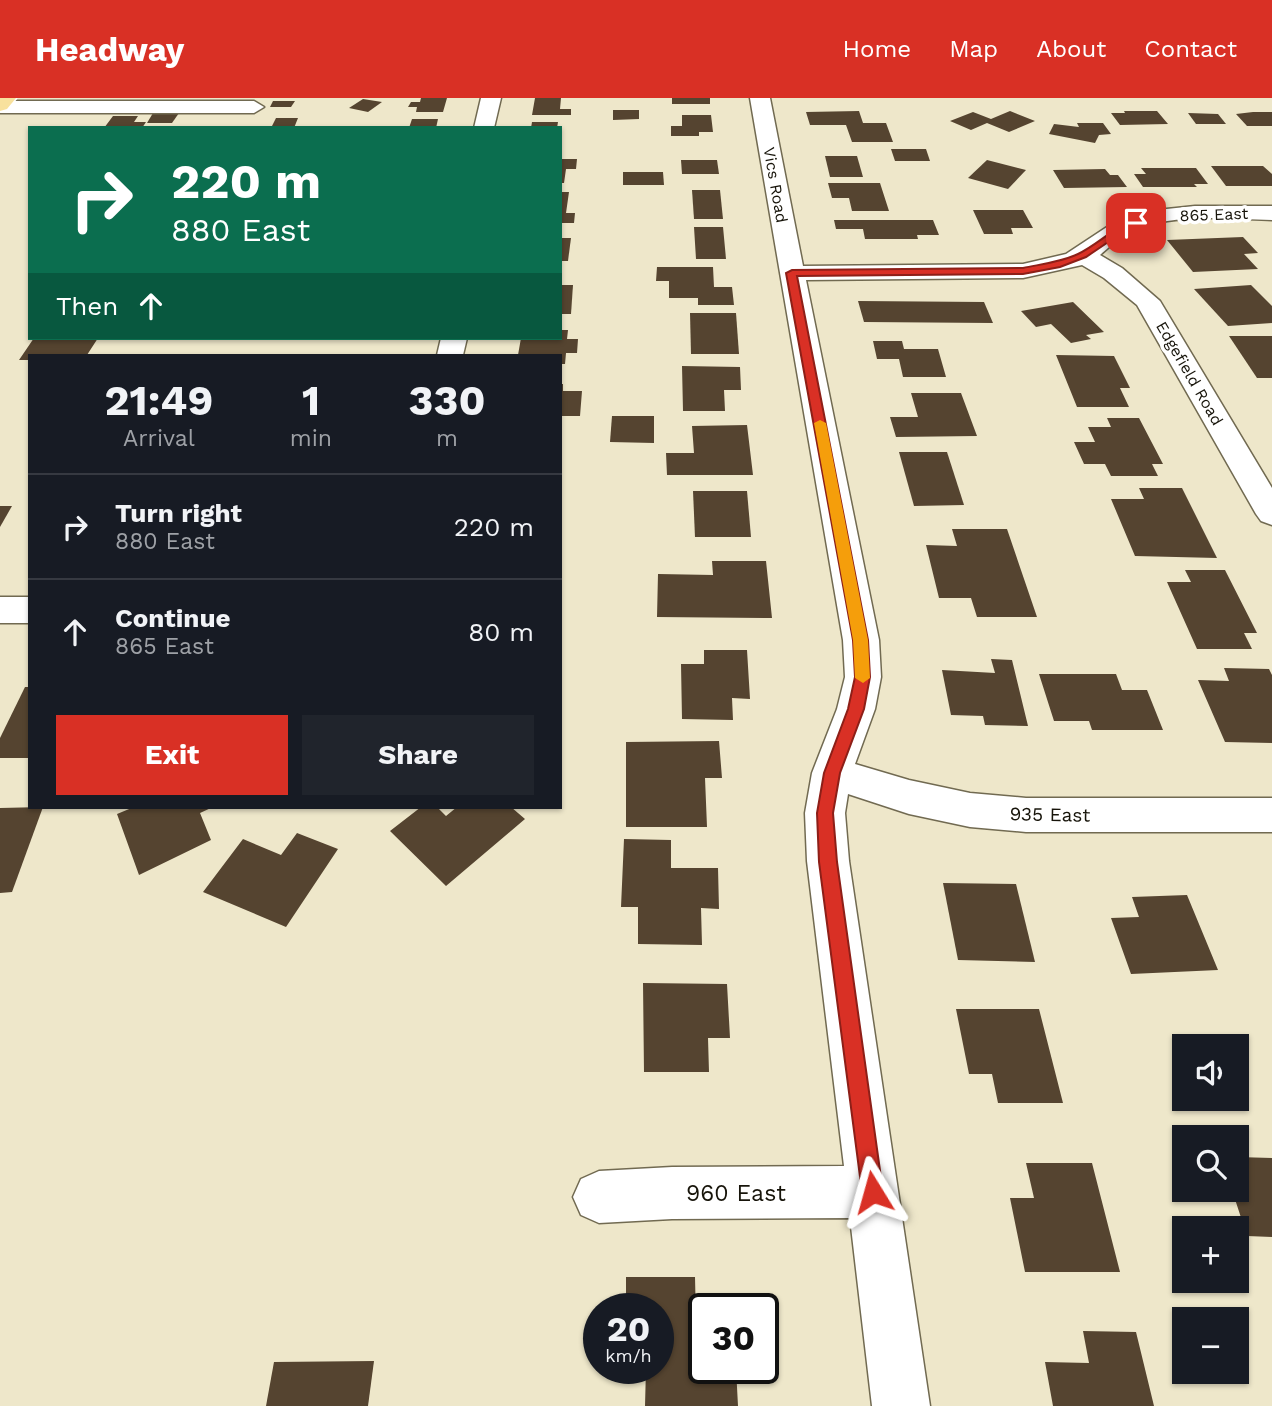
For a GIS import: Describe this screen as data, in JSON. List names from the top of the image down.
{
  "streets": {
    "street": [
      "Vics Road",
      "865 East",
      "Edgefield Road",
      "935 East",
      "960 East"
    ]
  },
  "crossings": [
    ["Vics Road", "865 East"],
    ["Vics Road", "935 East"],
    ["Vics Road", "960 East"],
    ["865 East", "Edgefield Road"]
  ],
  "page": {
    "header": "Headway",
    "nav": [
      "Home",
      "Map",
      "About",
      "Contact"
    ],
    "turn": ["220 m", "880 East"],
    "then": "Then",
    "eta": [
      "21:49",
      "Arrival",
      "1",
      "min",
      "330",
      "m"
    ],
    "list": [
      {
        "name": "Turn right",
        "note": "880 East",
        "value": "220 m"
      },
      {
        "name": "Continue",
        "note": "865 East",
        "value": "80 m"
      }
    ],
    "buttons": ["Exit", "Share"],
    "map_buttons": ["+", "−"],
    "speed": "20 km/h",
    "limit": "30"
  }
}
